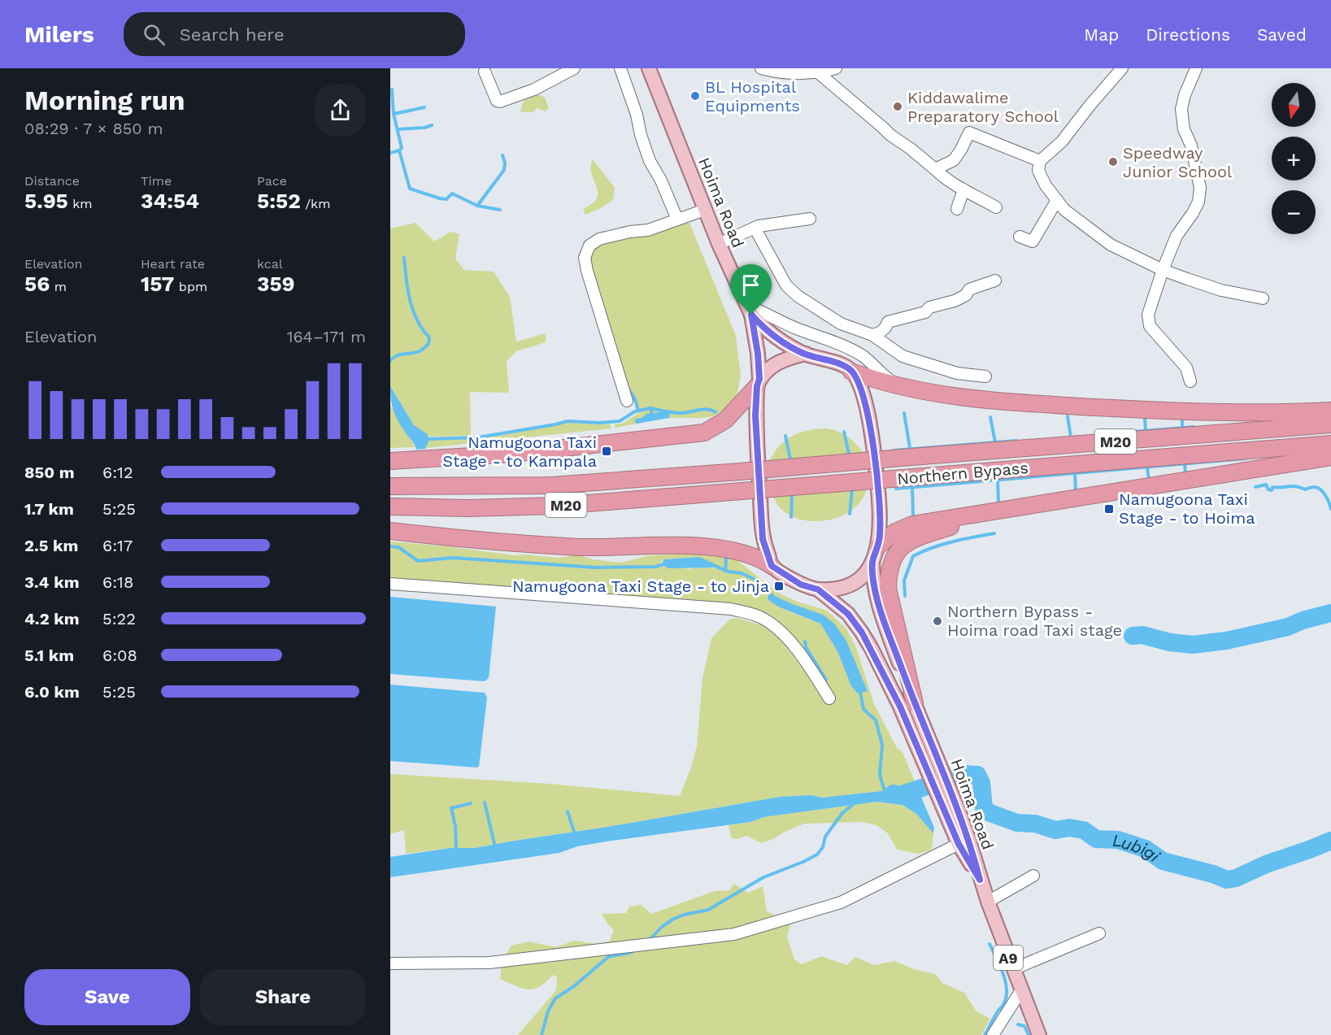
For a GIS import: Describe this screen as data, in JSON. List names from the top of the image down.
{
  "streets": {
    "highway": ["M20", "Northern Bypass"],
    "main road": ["Hoima Road", "A9"]
  },
  "crossings": [
    ["Hoima Road", "A9"]
  ],
  "water": ["Lubigi"],
  "places": {
    "other": [
      "BL Hospital Equipments",
      "Kiddawalime Preparatory School",
      "Speedway Junior School",
      "Northern Bypass - Hoima road Taxi stage"
    ],
    "transit": ["Namugoona Taxi Stage - to Kampala", "Namugoona Taxi Stage - to Hoima", "Namugoona Taxi Stage - to Jinja"]
  },
  "north": "bottom",
  "page": {
    "header": "Milers",
    "search": "Search here",
    "nav": ["Map", "Directions", "Saved"],
    "heading": ["Morning run", "08:29 · 7 × 850 m"],
    "map_buttons": ["+", "−"],
    "stats": [
      ["Distance", "5.95 km"],
      ["Time", "34:54"],
      ["Pace", "5:52 /km"],
      ["Elevation", "56 m"],
      ["Heart rate", "157 bpm"],
      ["kcal", "359"]
    ],
    "chart": ["Elevation", "164–171 m"],
    "list": [
      {
        "name": "850 m",
        "note": "6:12"
      },
      {
        "name": "1.7 km",
        "note": "5:25"
      },
      {
        "name": "2.5 km",
        "note": "6:17"
      },
      {
        "name": "3.4 km",
        "note": "6:18"
      },
      {
        "name": "4.2 km",
        "note": "5:22"
      },
      {
        "name": "5.1 km",
        "note": "6:08"
      },
      {
        "name": "6.0 km",
        "note": "5:25"
      }
    ],
    "buttons": ["Save", "Share"]
  }
}
